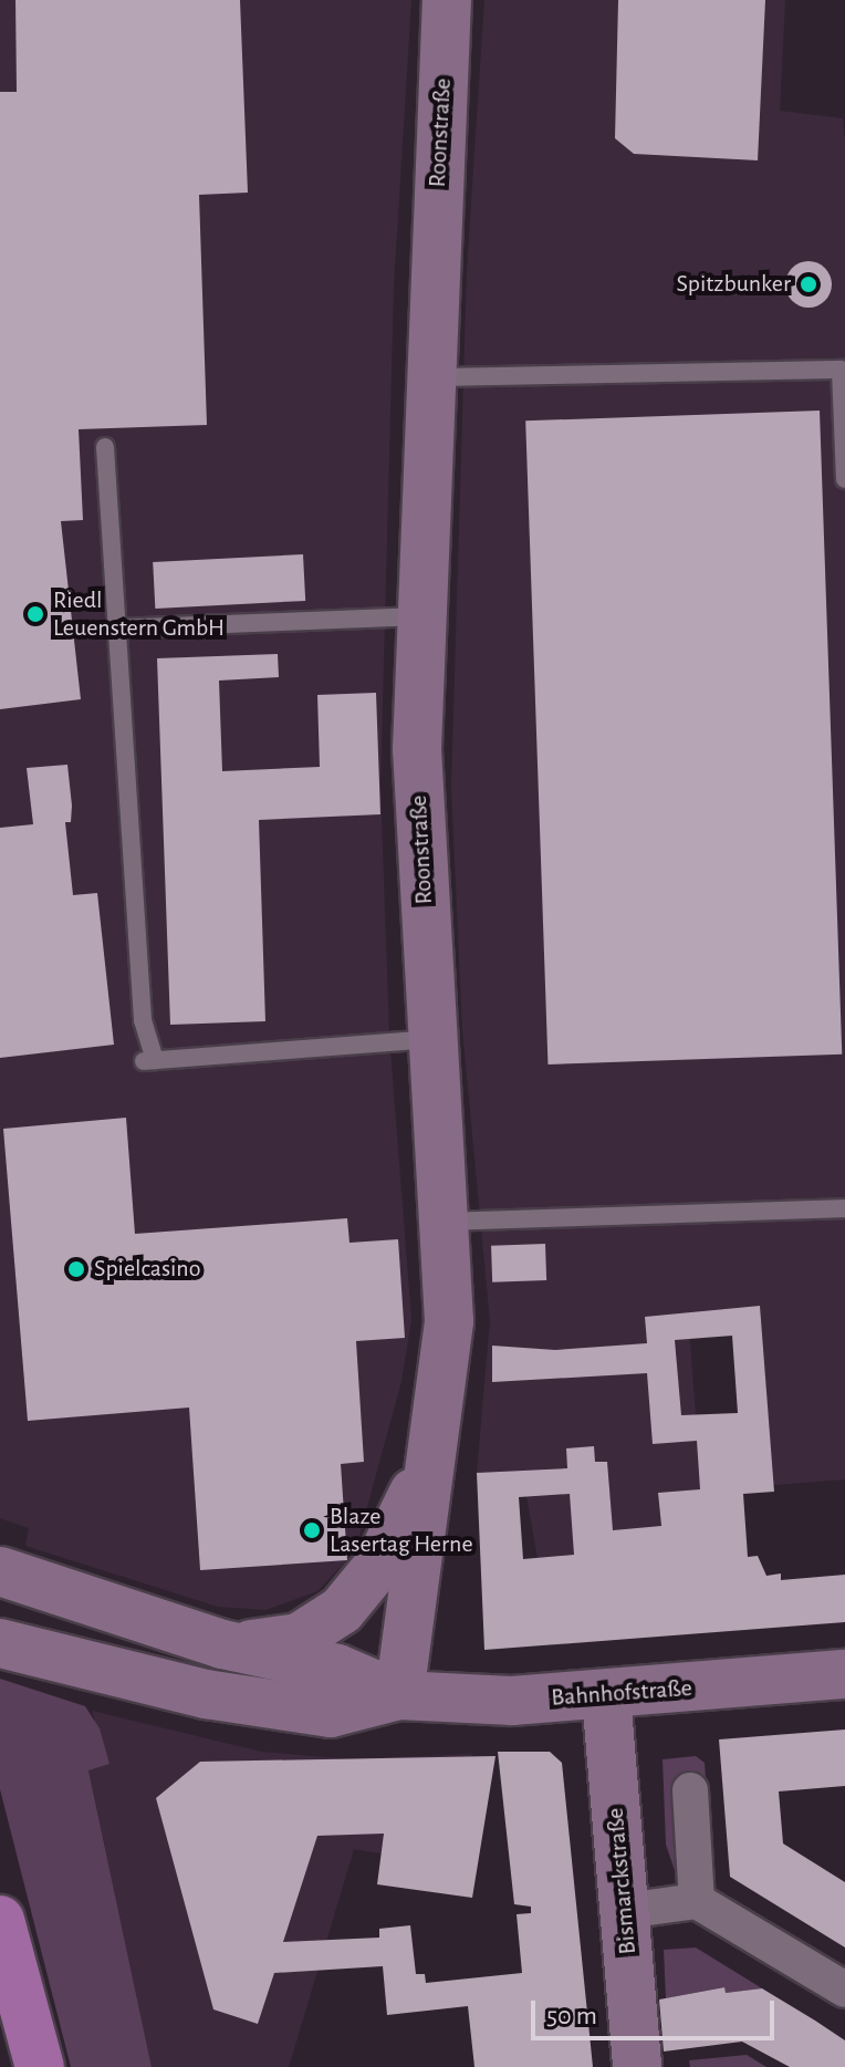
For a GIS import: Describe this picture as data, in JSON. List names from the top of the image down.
{
  "streets": {
    "street": ["Roonstraße", "Bahnhofstraße", "Bismarckstraße"]
  },
  "crossings": [
    ["Roonstraße", "Bahnhofstraße"],
    ["Bahnhofstraße", "Bismarckstraße"]
  ],
  "places": [
    "Spitzbunker",
    "Riedl Leuenstern GmbH",
    "Spielcasino",
    "Blaze Lasertag Herne"
  ],
  "scale_bar": "50 m"
}
